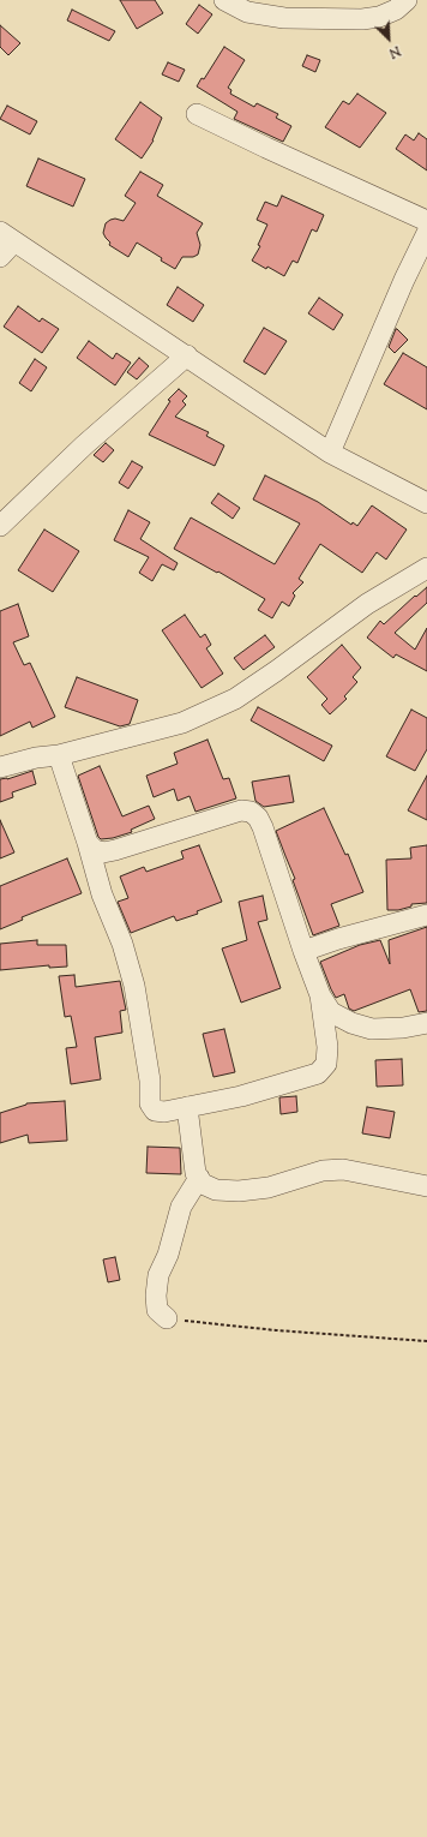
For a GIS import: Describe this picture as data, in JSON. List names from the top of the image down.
{
  "north": "bottom right"
}
